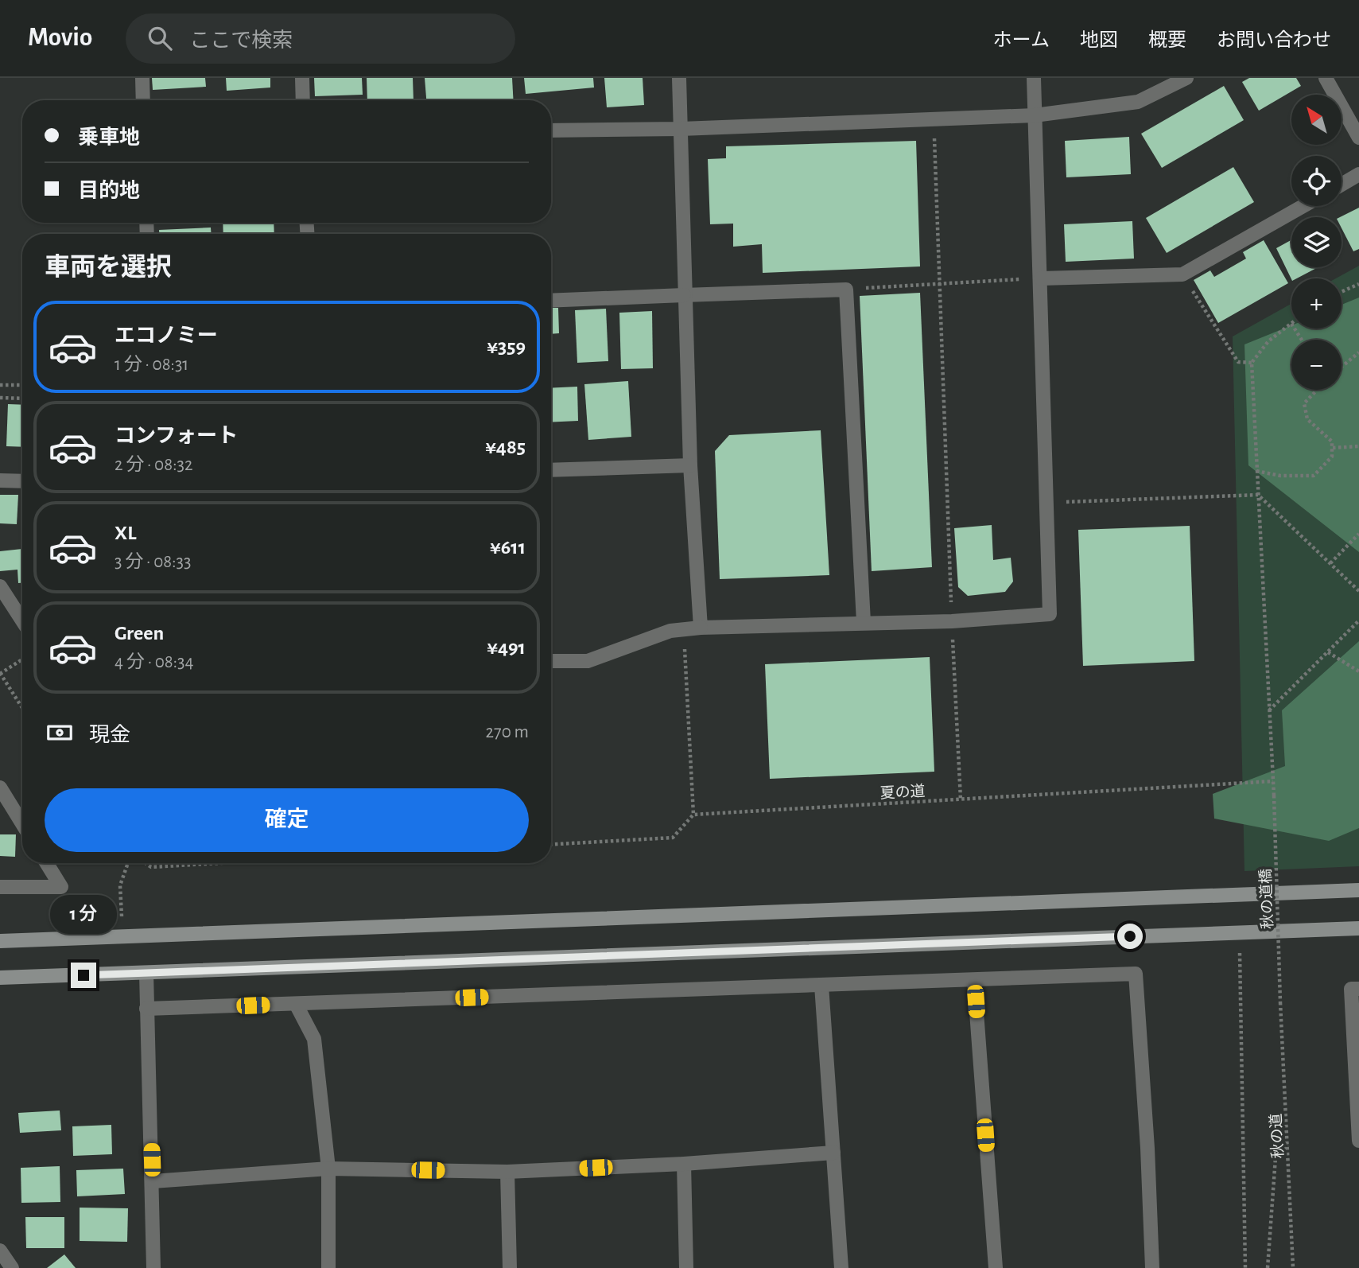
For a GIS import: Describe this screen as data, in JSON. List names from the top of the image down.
{
  "streets": {
    "path": ["夏の道", "秋の道橋", "秋の道"]
  },
  "crossings": [
    ["夏の道", "秋の道橋"],
    ["秋の道橋", "秋の道"]
  ],
  "north": "top left",
  "page": {
    "header": "Movio",
    "search": "ここで検索",
    "nav": [
      "ホーム",
      "地図",
      "概要",
      "お問い合わせ"
    ],
    "map_buttons": ["+", "−"],
    "banner": ["乗車地", "目的地"],
    "heading": "車両を選択",
    "list": [
      {
        "name": "エコノミー",
        "note": "1 分 · 08:31",
        "value": "¥359"
      },
      {
        "name": "コンフォート",
        "note": "2 分 · 08:32",
        "value": "¥485"
      },
      {
        "name": "XL",
        "note": "3 分 · 08:33",
        "value": "¥611"
      },
      {
        "name": "Green",
        "note": "4 分 · 08:34",
        "value": "¥491"
      }
    ],
    "pay": ["現金", "270 m"],
    "buttons": "確定",
    "bubble": "1 分"
  }
}
